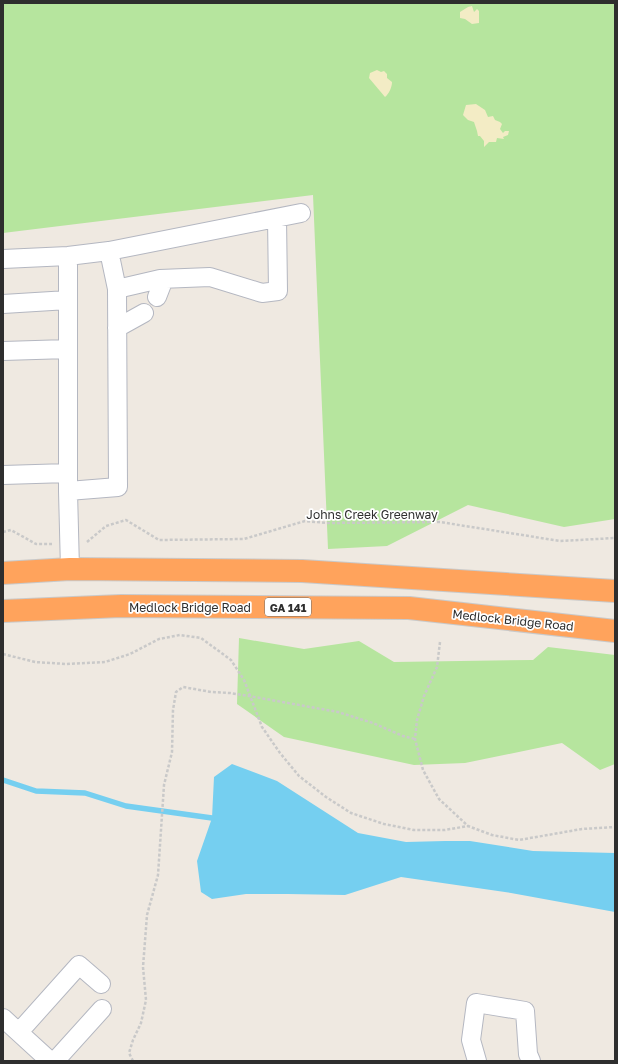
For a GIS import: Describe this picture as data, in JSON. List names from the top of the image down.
{
  "streets": {
    "highway": ["Medlock Bridge Road", "GA 141"],
    "path": ["Johns Creek Greenway"]
  }
}
